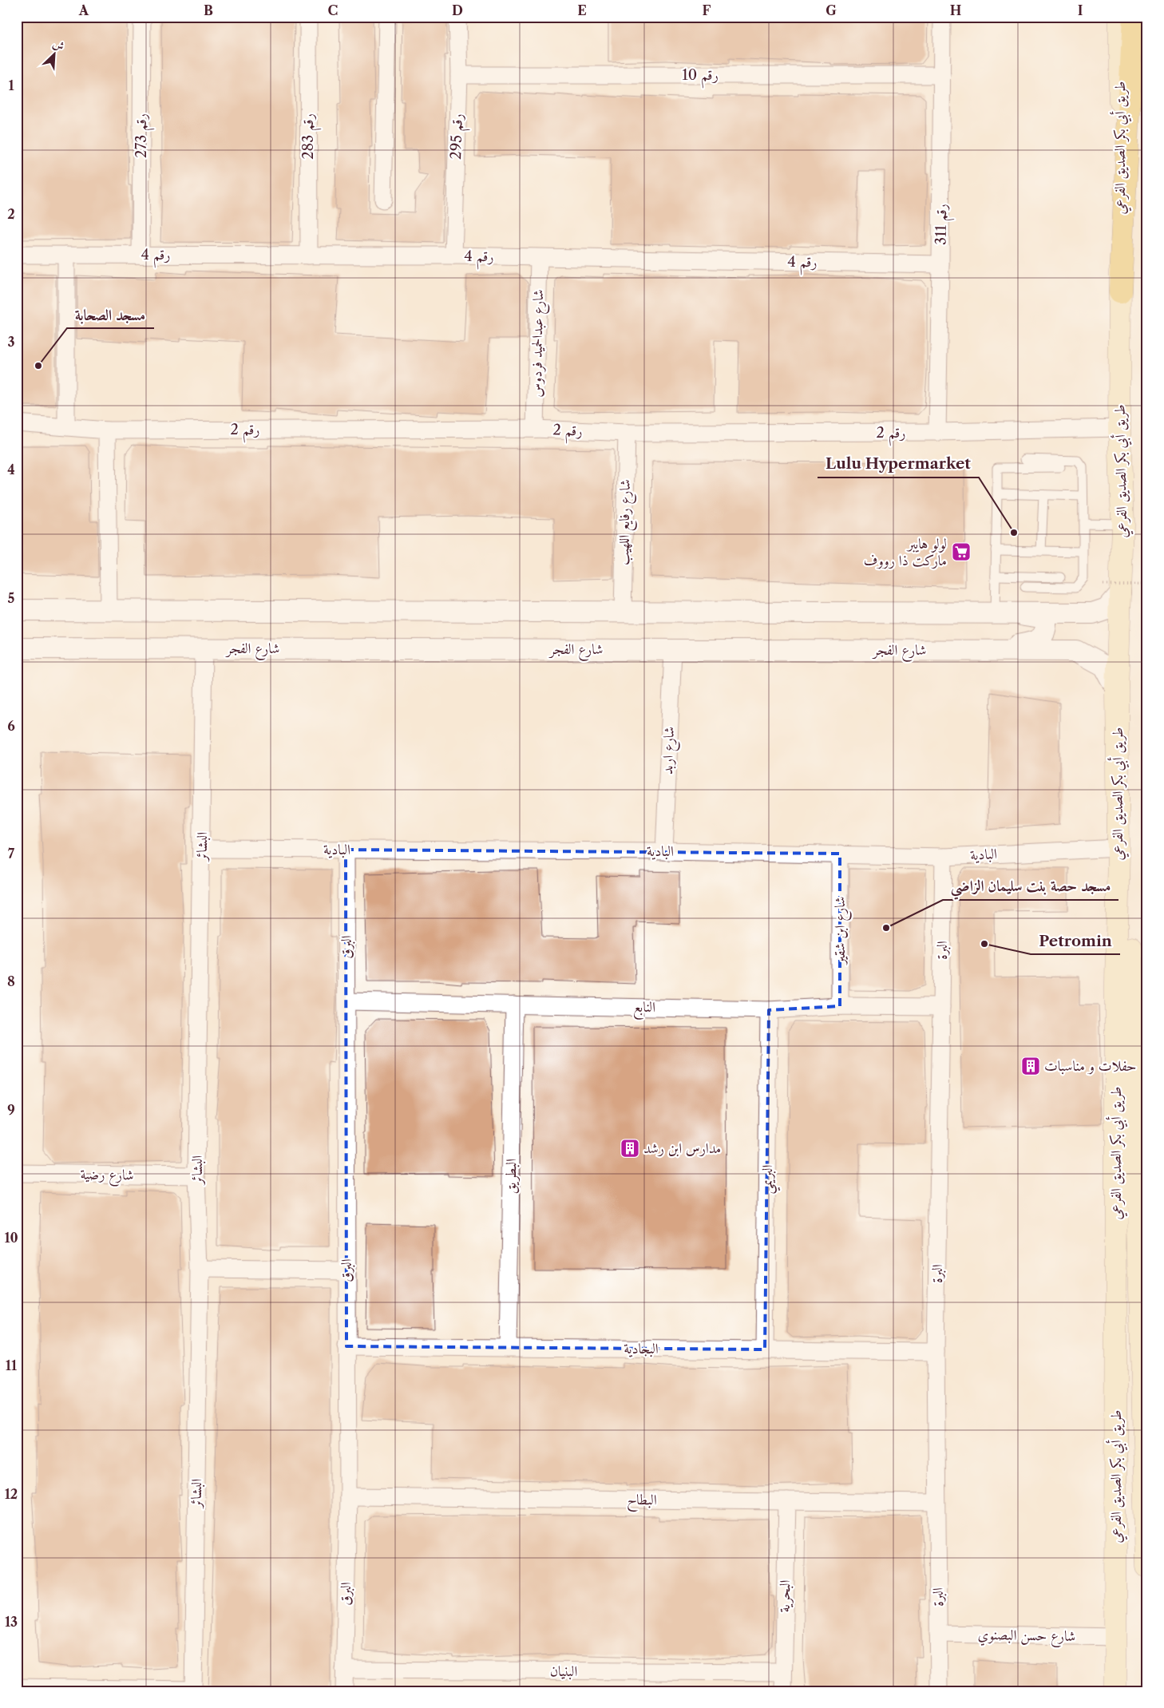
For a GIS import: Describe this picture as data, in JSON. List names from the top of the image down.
{
  "streets": {
    "main road": ["طريق أبي بكر الصديق الفرعي"],
    "street": [
      "رقم 10",
      "رقم 273",
      "رقم 283",
      "رقم 295",
      "رقم 311",
      "رقم 4",
      "شارع عبدالحميد فردوس",
      "رقم 2",
      "شارع رفايع اللهيب",
      "شارع الفجر",
      "شارع اربد",
      "البشائر",
      "البادية",
      "شارع ابن شقير",
      "البرق",
      "البرة",
      "النابع",
      "شارع رضية",
      "البطريق",
      "البريمي",
      "البجادية",
      "البطاح",
      "البحرية",
      "شارع حسن البصنوي",
      "البنيان"
    ]
  },
  "crossings": [
    ["رقم 10", "رقم 295"],
    ["رقم 10", "رقم 311"],
    ["رقم 273", "رقم 4"],
    ["رقم 283", "رقم 4"],
    ["رقم 295", "رقم 4"],
    ["طريق أبي بكر الصديق الفرعي", "رقم 2"],
    ["طريق أبي بكر الصديق الفرعي", "شارع الفجر"],
    ["طريق أبي بكر الصديق الفرعي", "البادية"],
    ["طريق أبي بكر الصديق الفرعي", "شارع حسن البصنوي"],
    ["رقم 311", "رقم 4"],
    ["رقم 311", "رقم 2"],
    ["رقم 4", "شارع عبدالحميد فردوس"],
    ["شارع عبدالحميد فردوس", "رقم 2"],
    ["رقم 2", "شارع رفايع اللهيب"],
    ["شارع الفجر", "شارع اربد"],
    ["شارع الفجر", "البشائر"],
    ["شارع اربد", "البادية"],
    ["البشائر", "البادية"],
    ["البشائر", "شارع رضية"],
    ["البادية", "شارع ابن شقير"],
    ["البادية", "البرق"],
    ["البادية", "البرة"],
    ["شارع ابن شقير", "النابع"],
    ["البرق", "النابع"],
    ["البرق", "البجادية"],
    ["البرق", "البطاح"],
    ["البرق", "البنيان"],
    ["البرة", "النابع"],
    ["البرة", "البجادية"],
    ["البرة", "البطاح"],
    ["البرة", "شارع حسن البصنوي"],
    ["النابع", "البطريق"],
    ["النابع", "البريمي"],
    ["البطريق", "البجادية"],
    ["البريمي", "البجادية"],
    ["البطاح", "البحرية"],
    ["البحرية", "البنيان"]
  ],
  "places": {
    "other": [
      "مسجد الصحابة",
      "Lulu Hypermarket",
      "مسجد حصة بنت سليمان الزاضي",
      "Petromin"
    ],
    "supermarket": ["لولو هايبر ماركت ذا رووف"],
    "building": ["حفلات و مناسبات", "مدارس ابن رشد"]
  },
  "north": "top right",
  "grid": {
    "columns": [
      "A",
      "B",
      "C",
      "D",
      "E",
      "F",
      "G",
      "H",
      "I"
    ],
    "rows": [
      "1",
      "2",
      "3",
      "4",
      "5",
      "6",
      "7",
      "8",
      "9",
      "10",
      "11",
      "12",
      "13"
    ]
  }
}
